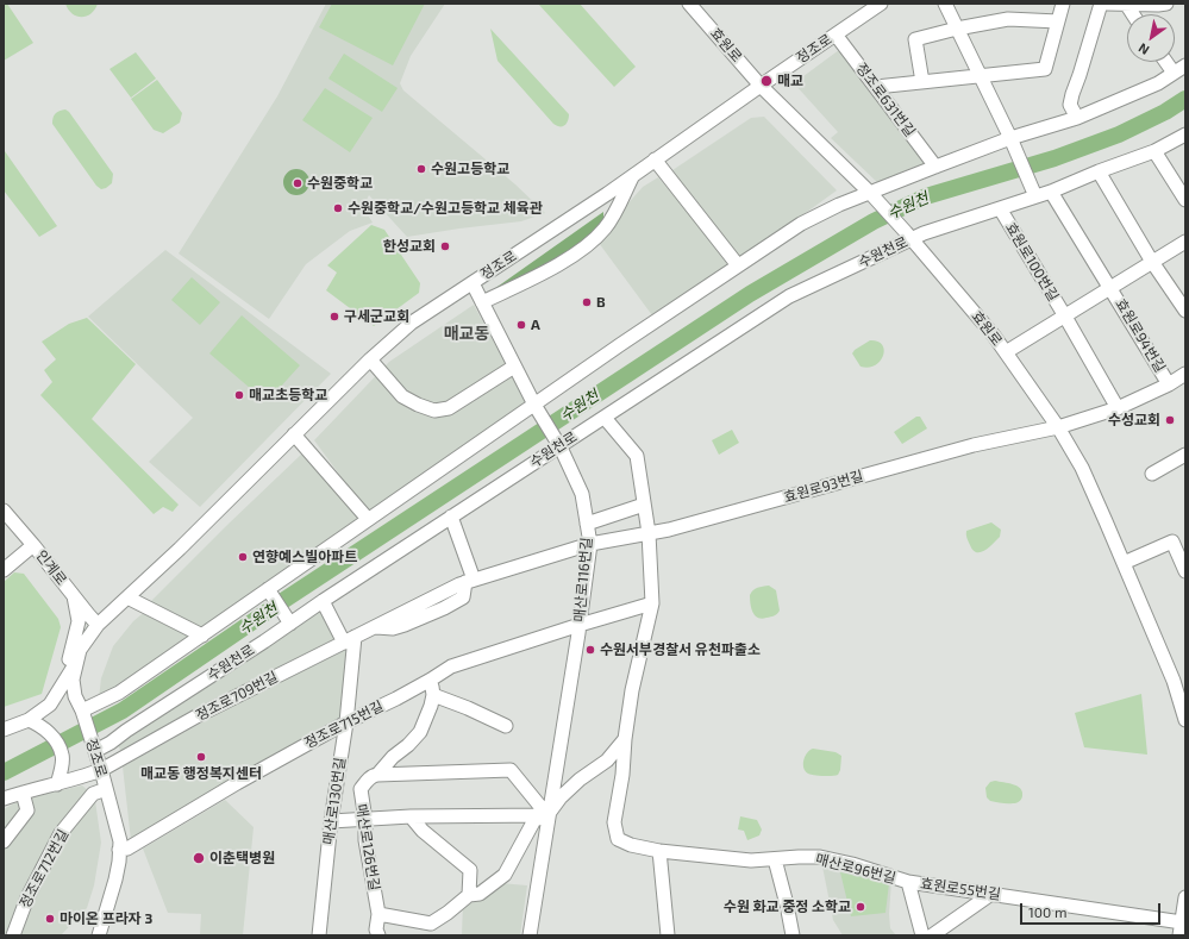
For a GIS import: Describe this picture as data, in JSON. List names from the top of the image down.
{
  "streets": {
    "street": [
      "효원로",
      "정조로",
      "정조로631번길",
      "수원천로",
      "효원로100번길",
      "효원로94번길",
      "효원로93번길",
      "인계로",
      "매산로116번길",
      "정조로709번길",
      "정조로715번길",
      "매산로130번길",
      "매산로126번길",
      "정조로712번길",
      "매산로96번길",
      "효원로55번길"
    ]
  },
  "crossings": [
    ["효원로", "정조로"],
    ["효원로", "수원천로"],
    ["효원로", "효원로100번길"],
    ["효원로", "효원로94번길"],
    ["효원로", "효원로93번길"],
    ["정조로", "정조로631번길"],
    ["정조로", "수원천로"],
    ["정조로", "인계로"],
    ["정조로", "매산로116번길"],
    ["정조로", "정조로709번길"],
    ["정조로", "정조로715번길"],
    ["정조로", "정조로712번길"],
    ["수원천로", "효원로100번길"],
    ["수원천로", "매산로116번길"],
    ["효원로100번길", "효원로94번길"],
    ["효원로94번길", "효원로93번길"],
    ["효원로93번길", "매산로116번길"],
    ["효원로93번길", "정조로709번길"],
    ["매산로116번길", "정조로709번길"],
    ["매산로116번길", "정조로715번길"],
    ["매산로116번길", "매산로96번길"],
    ["정조로709번길", "매산로130번길"],
    ["정조로715번길", "매산로130번길"],
    ["매산로96번길", "효원로55번길"]
  ],
  "districts": ["매교동"],
  "water": ["수원천"],
  "places": [
    "매교",
    "수원고등학교",
    "수원중학교",
    "수원중학교/수원고등학교 체육관",
    "한성교회",
    "B",
    "구세군교회",
    "A",
    "매교초등학교",
    "수성교회",
    "연향예스빌아파트",
    "수원서부경찰서 유천파출소",
    "매교동 행정복지센터",
    "이춘택병원",
    "수원 화교 중정 소학교",
    "마이온 프라자 3"
  ],
  "scale_bar": "100 m",
  "north": "bottom left"
}
